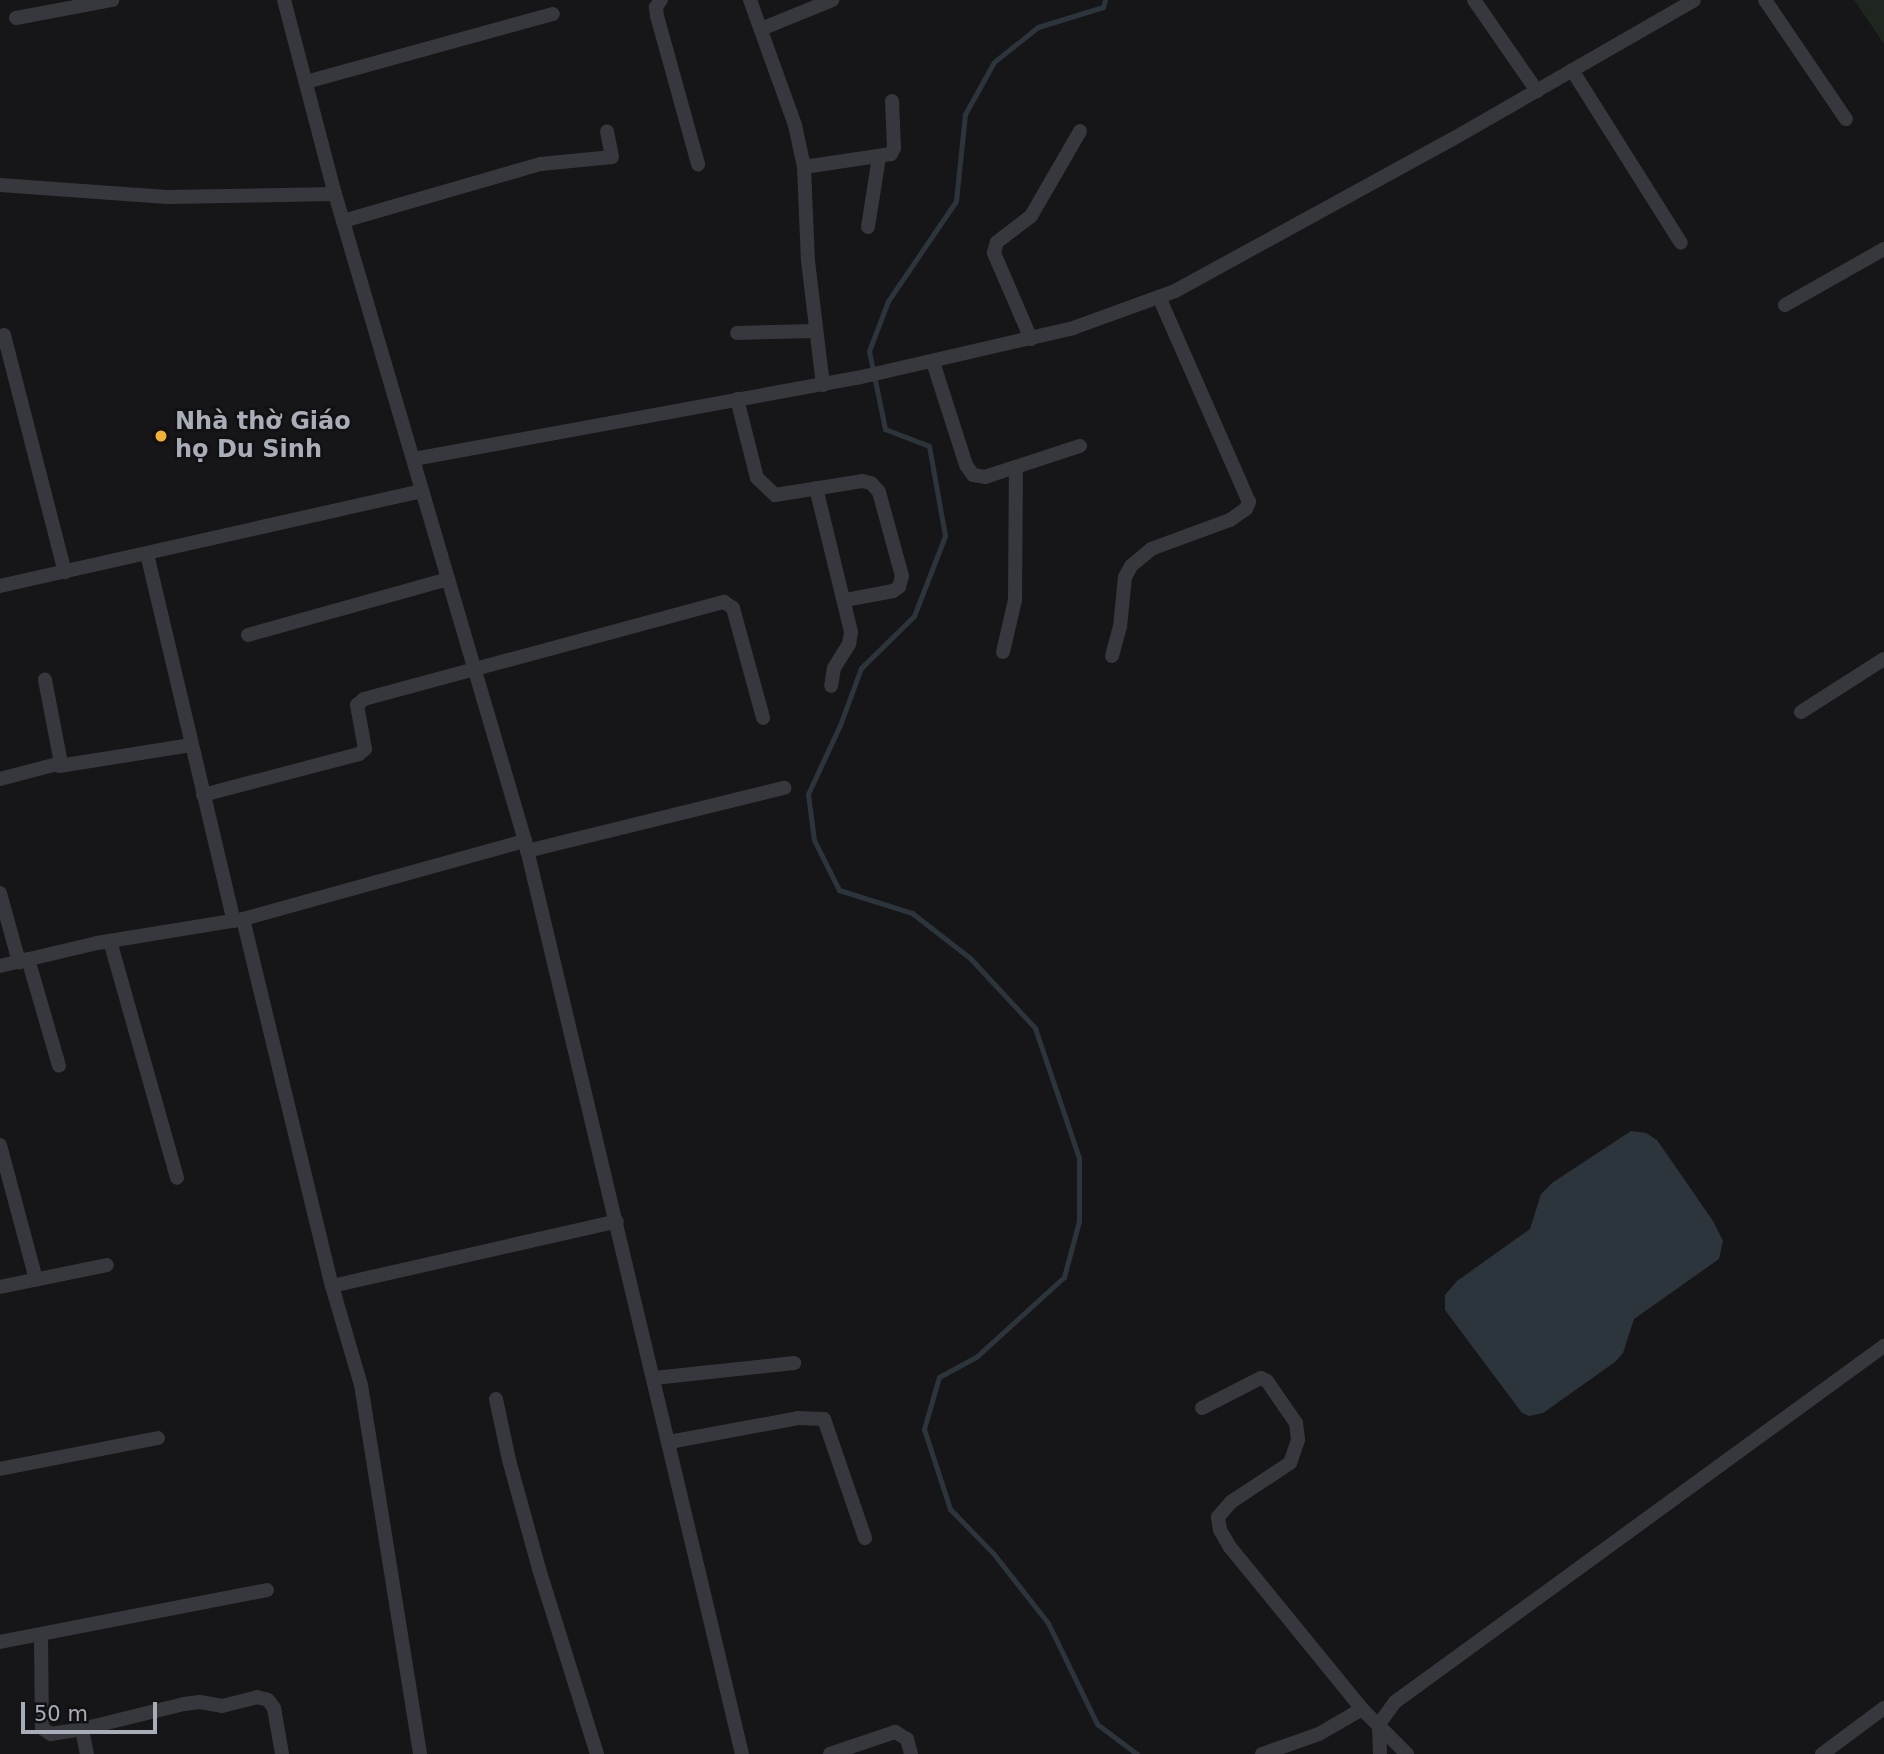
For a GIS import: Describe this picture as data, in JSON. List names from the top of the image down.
{
  "places": ["Nhà thờ Giáo họ Du Sinh"],
  "scale_bar": "50 m"
}
